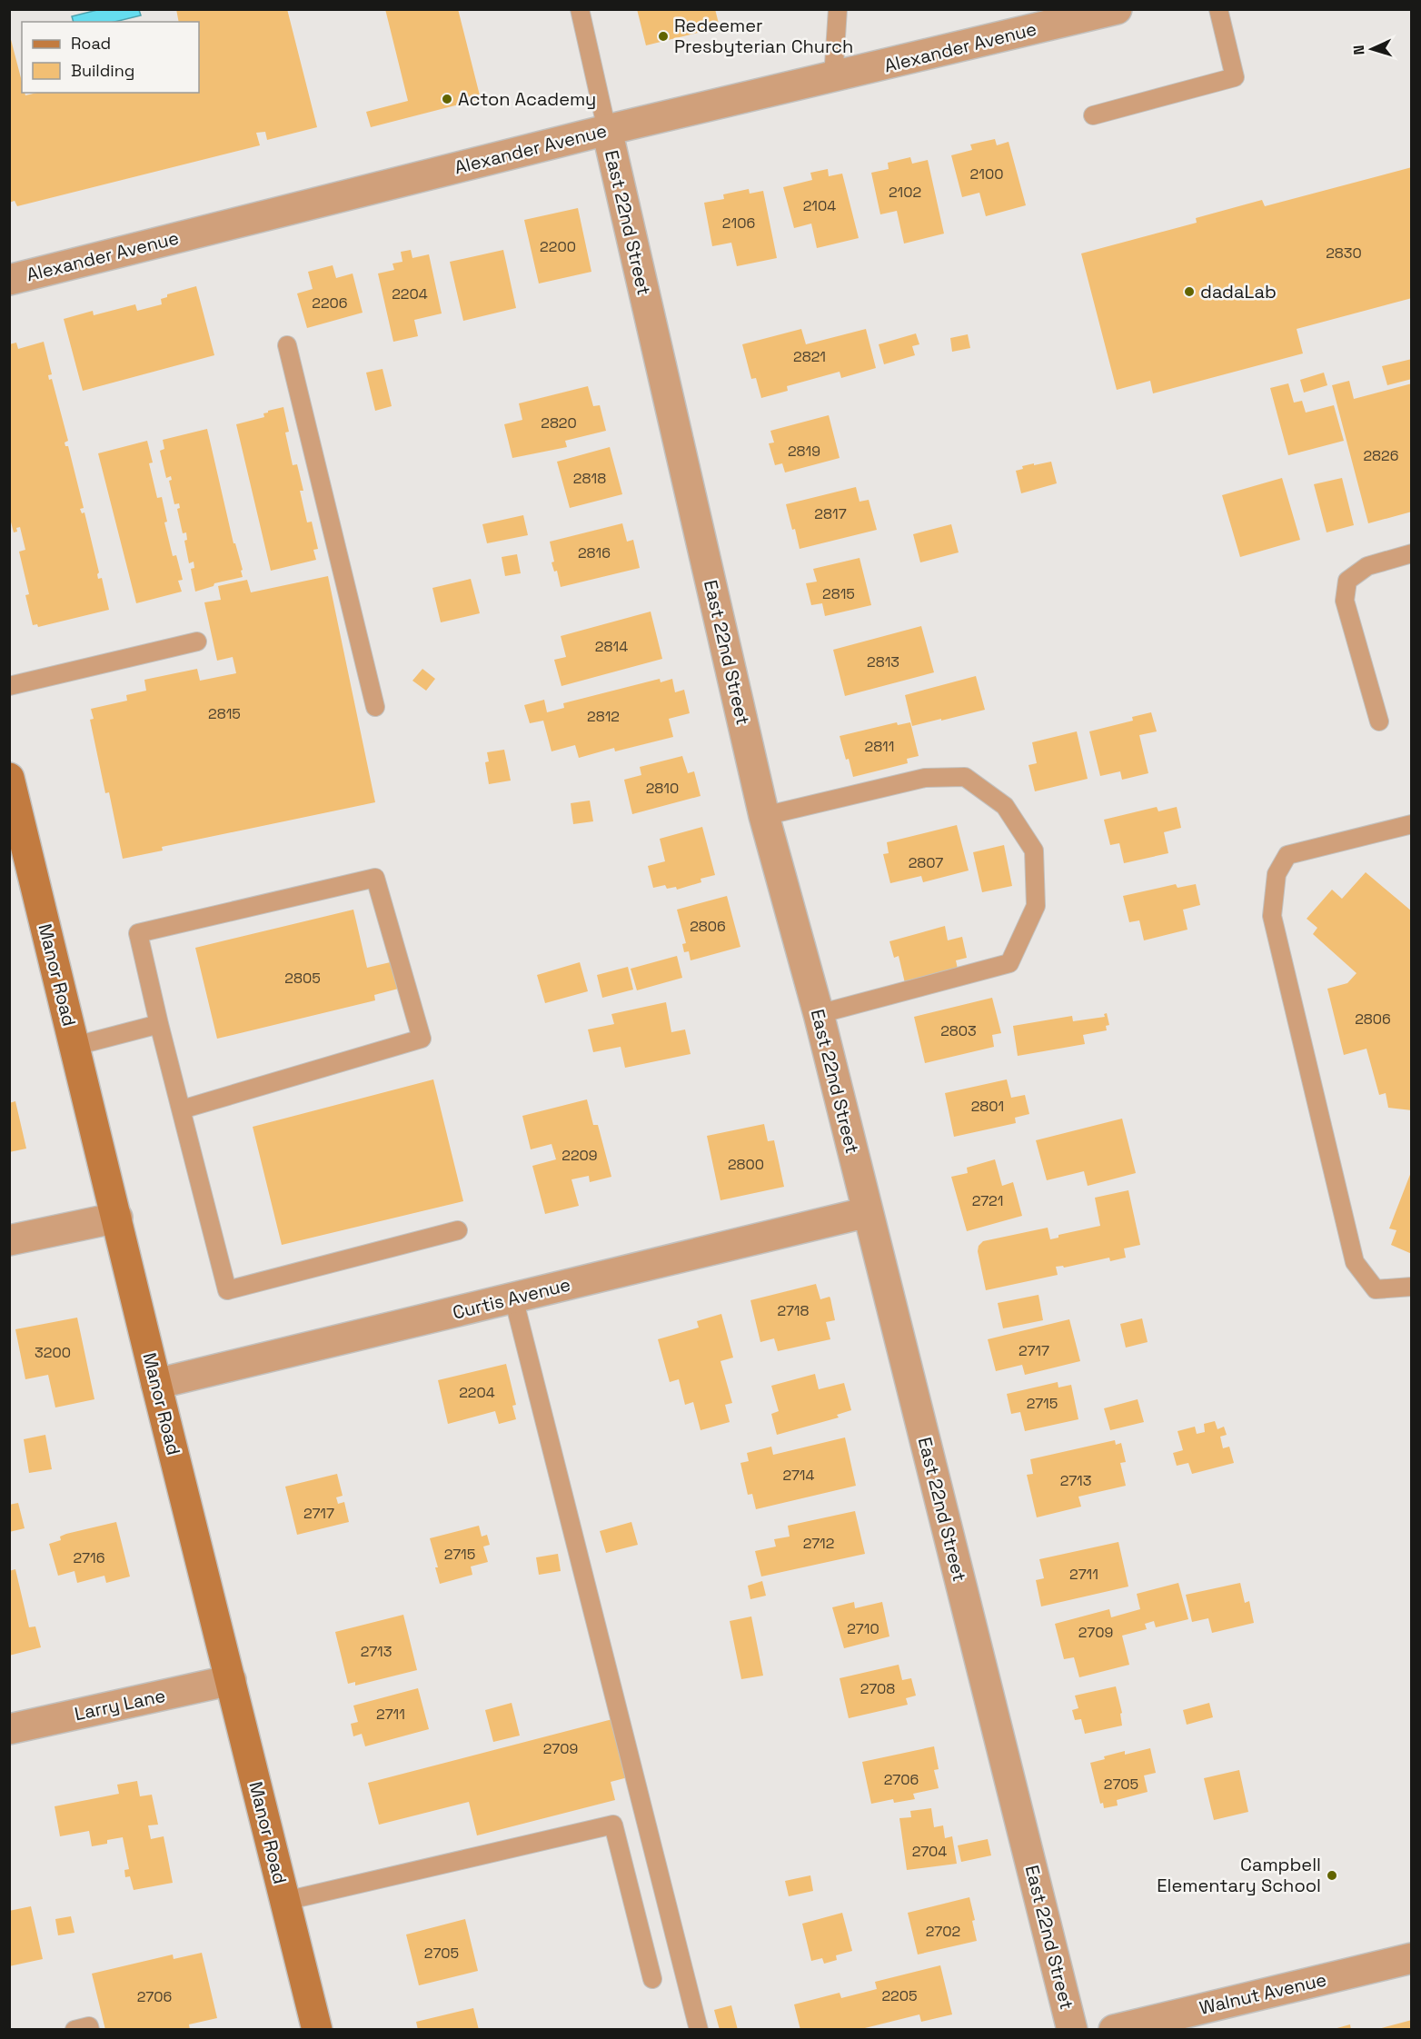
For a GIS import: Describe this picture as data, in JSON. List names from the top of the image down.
{
  "streets": {
    "main road": ["Manor Road"],
    "street": [
      "Alexander Avenue",
      "East 22nd Street",
      "Curtis Avenue",
      "Larry Lane",
      "Walnut Avenue"
    ]
  },
  "crossings": [
    ["Alexander Avenue", "East 22nd Street"],
    ["East 22nd Street", "Curtis Avenue"],
    ["Manor Road", "Curtis Avenue"],
    ["Manor Road", "Larry Lane"]
  ],
  "places": [
    "Redeemer Presbyterian Church",
    "Acton Academy",
    "dadaLab",
    "Campbell Elementary School"
  ],
  "house_numbers": [
    "2100",
    "2102",
    "2104",
    "2106",
    "2200",
    "2830",
    "2204",
    "2206",
    "2821",
    "2820",
    "2819",
    "2826",
    "2818",
    "2817",
    "2816",
    "2815",
    "2814",
    "2813",
    "2815",
    "2812",
    "2811",
    "2810",
    "2807",
    "2806",
    "2805",
    "2806",
    "2803",
    "2801",
    "2209",
    "2800",
    "2721",
    "2718",
    "2717",
    "3200",
    "2204",
    "2715",
    "2714",
    "2713",
    "2717",
    "2712",
    "2715",
    "2716",
    "2711",
    "2710",
    "2709",
    "2713",
    "2708",
    "2711",
    "2709",
    "2706",
    "2705",
    "2704",
    "2702",
    "2705",
    "2205",
    "2706"
  ],
  "legend": ["Road", "Building"],
  "north": "left"
}
